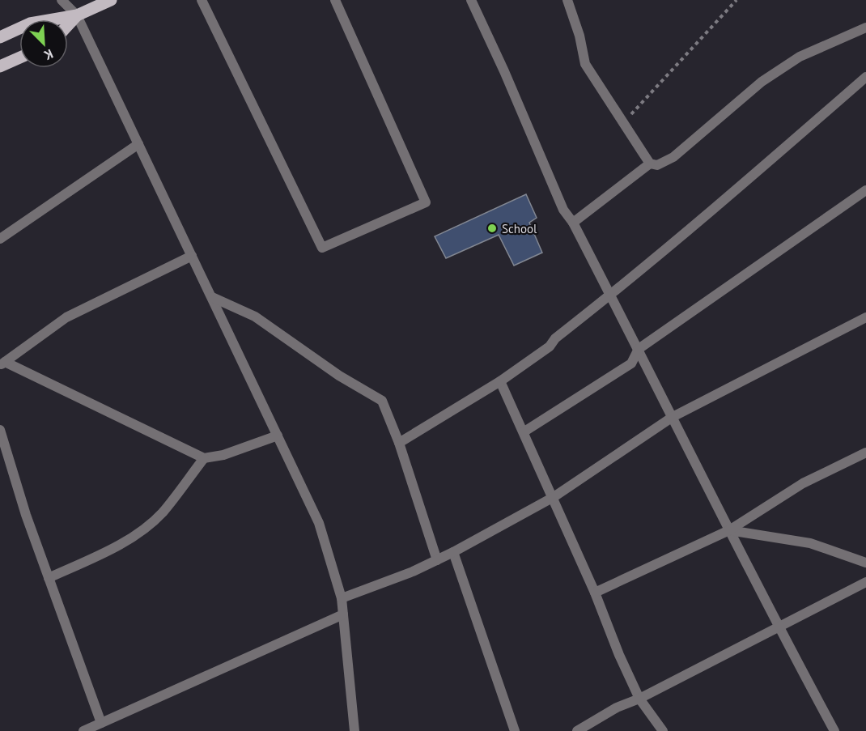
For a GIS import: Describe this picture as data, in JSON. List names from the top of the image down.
{
  "places": ["School"],
  "north": "bottom right"
}
